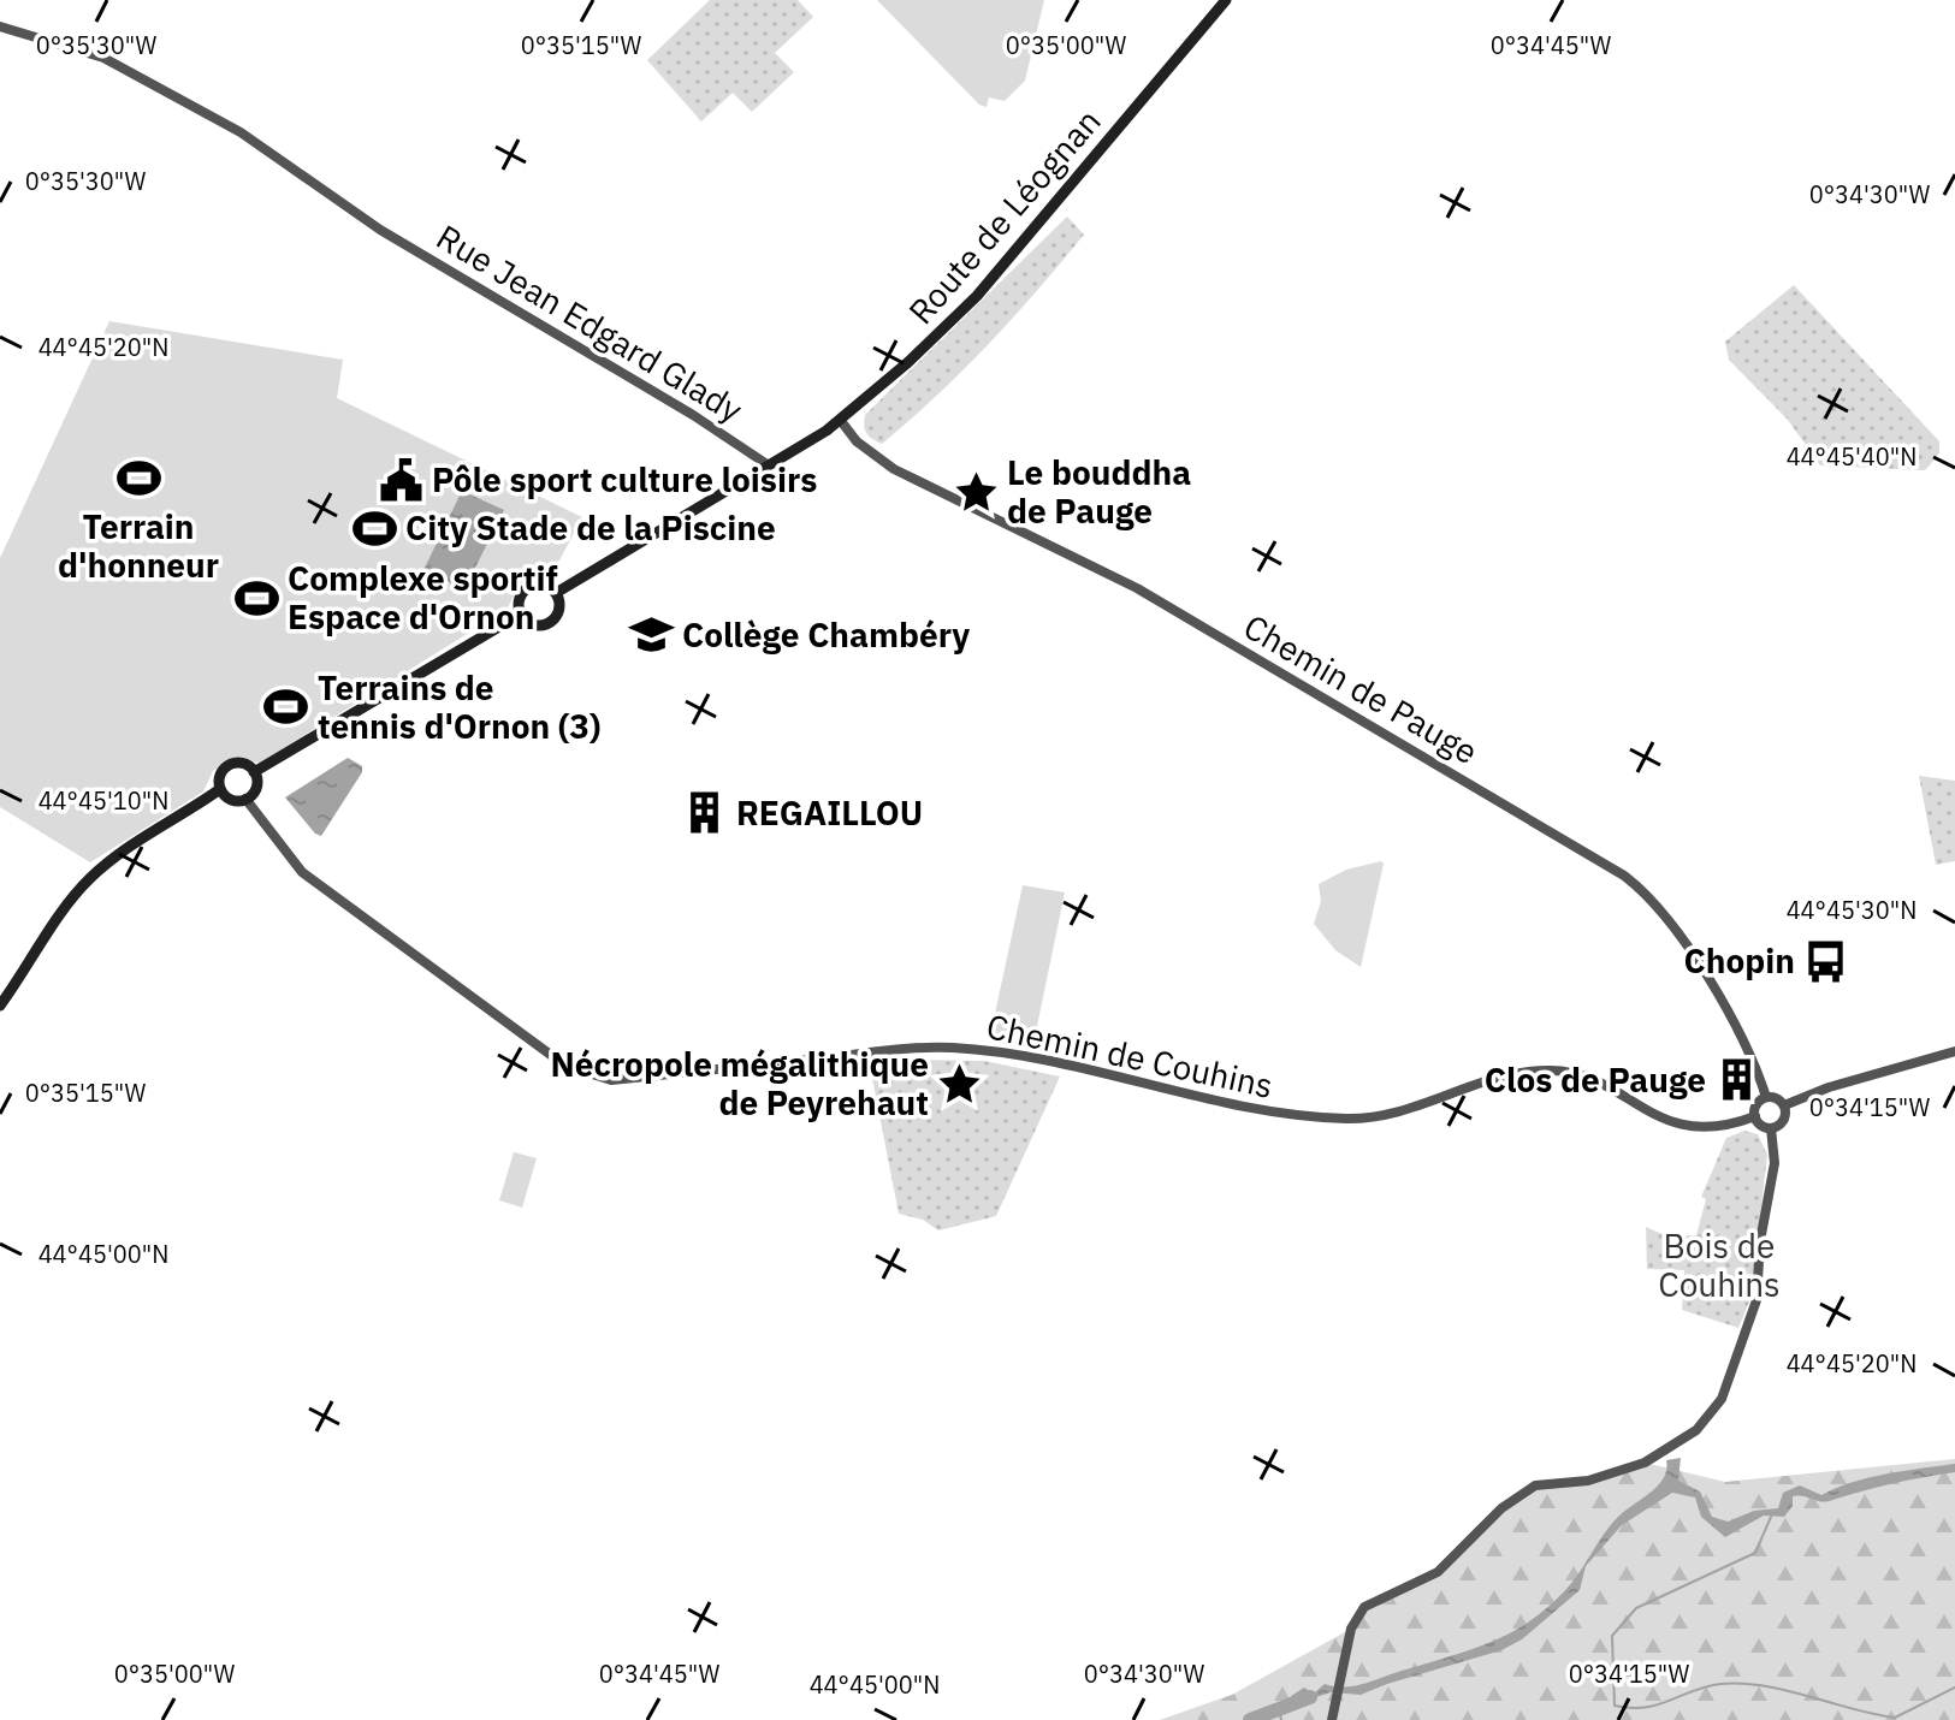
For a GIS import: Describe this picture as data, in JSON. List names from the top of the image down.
{
  "streets": {
    "main road": ["Route de Léognan"],
    "street": ["Rue Jean Edgard Glady", "Chemin de Pauge", "Chemin de Couhins"]
  },
  "crossings": [
    ["Route de Léognan", "Rue Jean Edgard Glady"],
    ["Route de Léognan", "Chemin de Pauge"],
    ["Chemin de Pauge", "Chemin de Couhins"]
  ],
  "parks": ["Bois de Couhins"],
  "places": {
    "sports": [
      "Terrain d'honneur",
      "City Stade de la Piscine",
      "Complexe sportif Espace d'Ornon",
      "Terrains de tennis d'Ornon (3)"
    ],
    "public building": ["Pôle sport culture loisirs"],
    "place": ["Le bouddha de Pauge", "Nécropole mégalithique de Peyrehaut"],
    "school or university": ["Collège Chambéry"],
    "building": ["REGAILLOU", "Clos de Pauge"],
    "bus stop": ["Chopin"]
  },
  "coordinates": [
    "0°35'30\"W",
    "0°35'15\"W",
    "0°35'00\"W",
    "0°34'45\"W",
    "0°34'30\"W",
    "44°45'20\"N",
    "44°45'40\"N",
    "44°45'10\"N",
    "44°45'30\"N",
    "0°34'15\"W",
    "44°45'00\"N"
  ]
}
